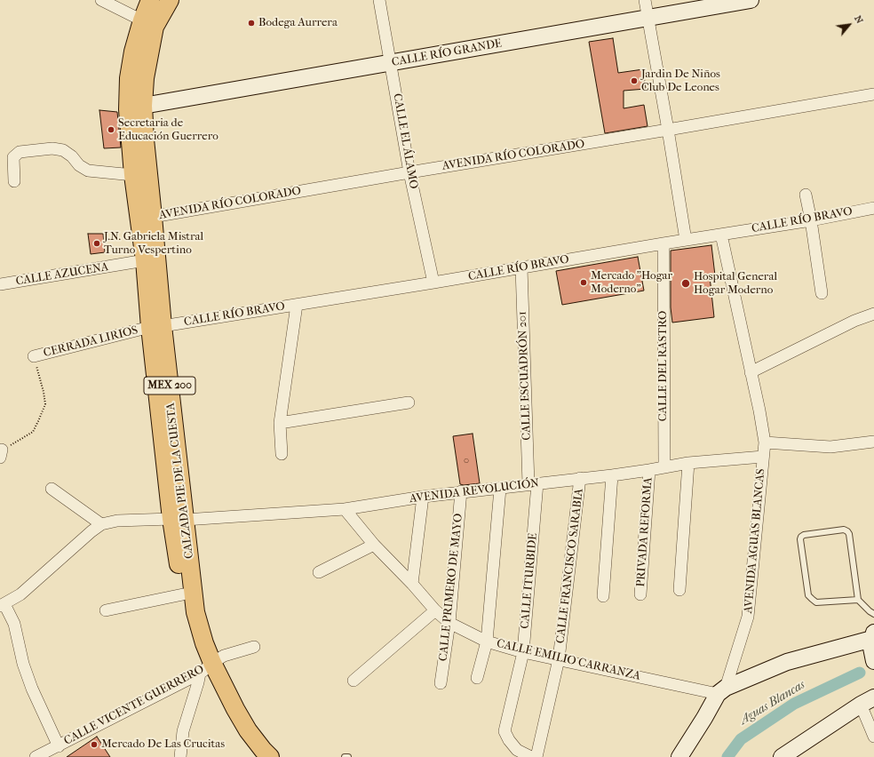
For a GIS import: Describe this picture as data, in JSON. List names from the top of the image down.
{
  "streets": {
    "main road": ["MEX 200", "CALZADA PIE DE LA CUESTA"],
    "street": [
      "CALLE RÍO GRANDE",
      "CALLE EL ÁLAMO",
      "AVENIDA RÍO COLORADO",
      "CALLE RÍO BRAVO",
      "CALLE AZUCENA",
      "CERRADA LIRIOS",
      "CALLE DEL RASTRO",
      "CALLE ESCUADRÓN 201",
      "AVENIDA REVOLUCIÓN",
      "PRIVADA REFORMA",
      "AVENIDA AGUAS BLANCAS",
      "CALLE FRANCISCO SARABIA",
      "CALLE ITURBIDE",
      "CALLE PRIMERO DE MAYO",
      "CALLE EMILIO CARRANZA",
      "CALLE VICENTE GUERRERO"
    ]
  },
  "crossings": [
    ["CALLE RÍO GRANDE", "CALLE EL ÁLAMO"],
    ["CALLE RÍO GRANDE", "CALZADA PIE DE LA CUESTA"],
    ["CALLE EL ÁLAMO", "AVENIDA RÍO COLORADO"],
    ["CALLE EL ÁLAMO", "CALLE RÍO BRAVO"],
    ["AVENIDA RÍO COLORADO", "CALZADA PIE DE LA CUESTA"],
    ["CALLE RÍO BRAVO", "CERRADA LIRIOS"],
    ["CALLE RÍO BRAVO", "CALLE DEL RASTRO"],
    ["CALLE RÍO BRAVO", "CALLE ESCUADRÓN 201"],
    ["CALLE RÍO BRAVO", "CALZADA PIE DE LA CUESTA"],
    ["CALLE RÍO BRAVO", "AVENIDA AGUAS BLANCAS"],
    ["CALLE AZUCENA", "CALZADA PIE DE LA CUESTA"],
    ["CERRADA LIRIOS", "CALZADA PIE DE LA CUESTA"],
    ["CALLE DEL RASTRO", "AVENIDA REVOLUCIÓN"],
    ["CALLE ESCUADRÓN 201", "AVENIDA REVOLUCIÓN"],
    ["CALLE ESCUADRÓN 201", "CALLE ITURBIDE"],
    ["CALZADA PIE DE LA CUESTA", "AVENIDA REVOLUCIÓN"],
    ["CALZADA PIE DE LA CUESTA", "CALLE VICENTE GUERRERO"],
    ["AVENIDA REVOLUCIÓN", "PRIVADA REFORMA"],
    ["AVENIDA REVOLUCIÓN", "AVENIDA AGUAS BLANCAS"],
    ["AVENIDA REVOLUCIÓN", "CALLE FRANCISCO SARABIA"],
    ["AVENIDA REVOLUCIÓN", "CALLE ITURBIDE"],
    ["AVENIDA REVOLUCIÓN", "CALLE PRIMERO DE MAYO"],
    ["AVENIDA REVOLUCIÓN", "CALLE EMILIO CARRANZA"],
    ["AVENIDA AGUAS BLANCAS", "CALLE EMILIO CARRANZA"],
    ["CALLE FRANCISCO SARABIA", "CALLE EMILIO CARRANZA"],
    ["CALLE ITURBIDE", "CALLE EMILIO CARRANZA"],
    ["CALLE PRIMERO DE MAYO", "CALLE EMILIO CARRANZA"]
  ],
  "water": ["Aguas Blancas"],
  "places": [
    "Bodega Aurrera",
    "Jardin De Niños Club De Leones",
    "Secretaria de Educación Guerrero",
    "J.N. Gabriela Mistral Turno Vespertino",
    "Mercado \"Hogar Moderno\"",
    "Hospital General Hogar Moderno",
    "Mercado De Las Crucitas"
  ],
  "house_numbers": ["0"],
  "north": "top right"
}
